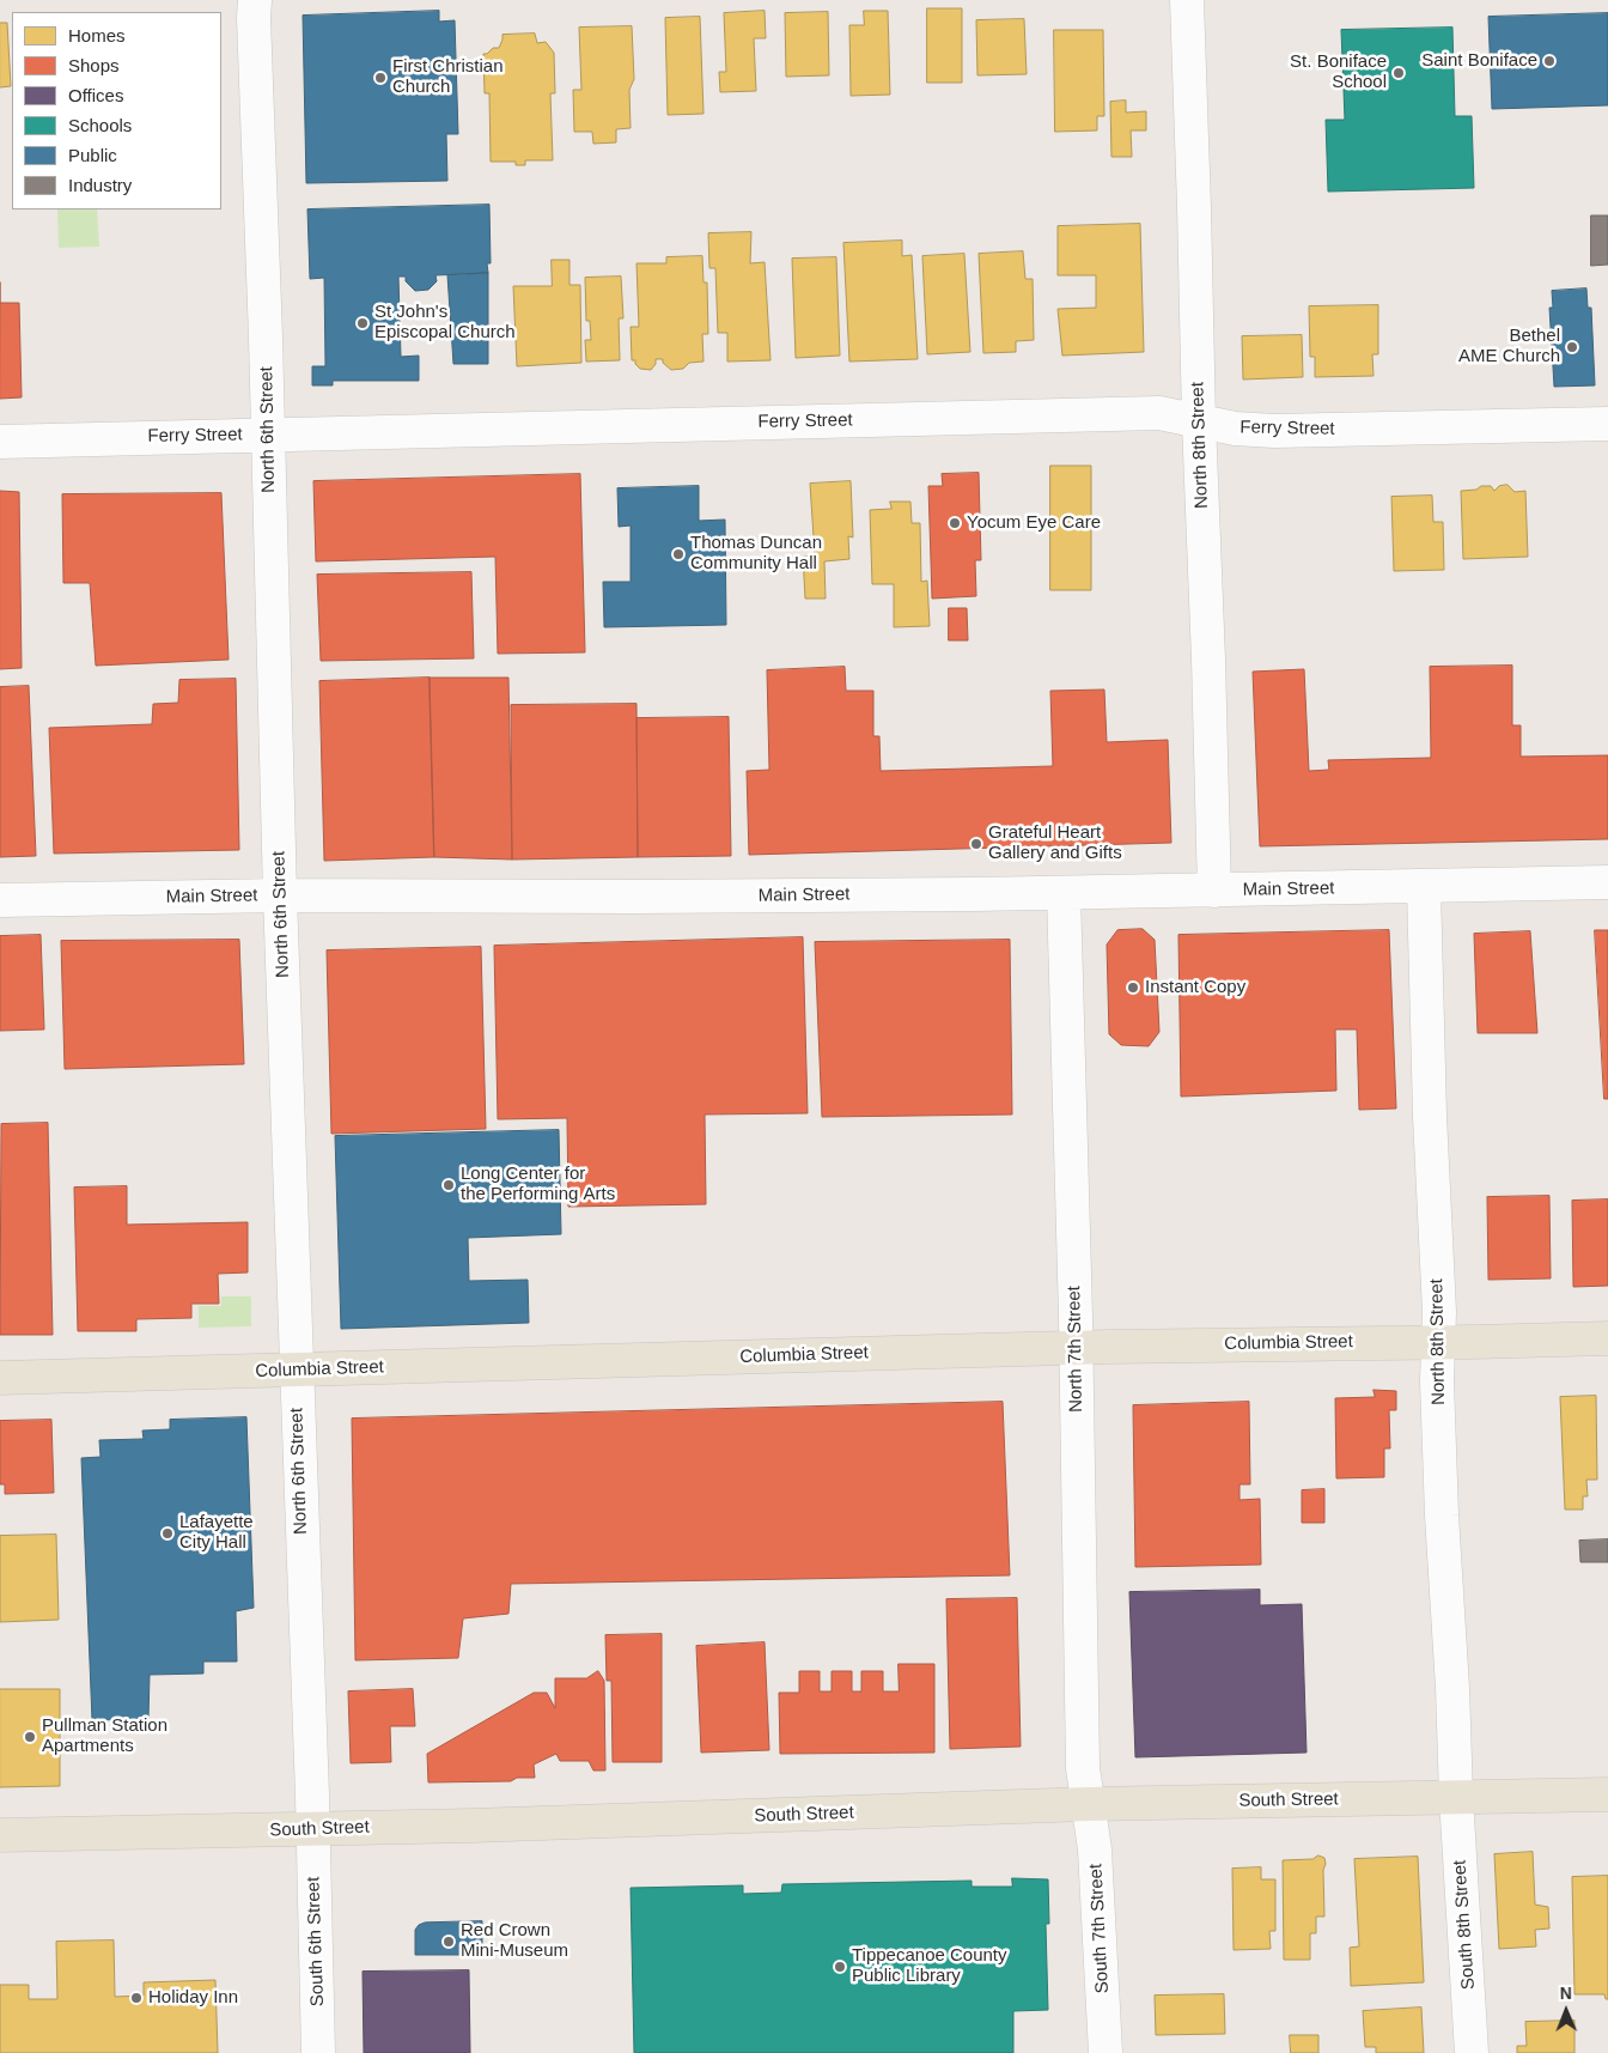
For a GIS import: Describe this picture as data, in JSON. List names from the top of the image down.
{
  "streets": {
    "main road": ["Columbia Street", "South Street"],
    "street": [
      "Ferry Street",
      "North 6th Street",
      "North 8th Street",
      "Main Street",
      "North 7th Street",
      "South 8th Street",
      "South 7th Street",
      "South 6th Street"
    ]
  },
  "crossings": [
    ["Ferry Street", "North 6th Street"],
    ["Ferry Street", "North 8th Street"],
    ["North 6th Street", "Main Street"],
    ["North 6th Street", "Columbia Street"],
    ["North 6th Street", "South Street"],
    ["North 6th Street", "South 6th Street"],
    ["North 8th Street", "Main Street"],
    ["North 8th Street", "Columbia Street"],
    ["North 8th Street", "South Street"],
    ["North 8th Street", "South 8th Street"],
    ["Main Street", "North 7th Street"],
    ["Columbia Street", "North 7th Street"],
    ["North 7th Street", "South Street"],
    ["North 7th Street", "South 7th Street"],
    ["South Street", "South 8th Street"],
    ["South Street", "South 7th Street"],
    ["South Street", "South 6th Street"]
  ],
  "places": [
    "Saint Boniface",
    "St. Boniface School",
    "First Christian Church",
    "St John's Episcopal Church",
    "Bethel AME Church",
    "Yocum Eye Care",
    "Thomas Duncan Community Hall",
    "Grateful Heart Gallery and Gifts",
    "Instant Copy",
    "Long Center for the Performing Arts",
    "Lafayette City Hall",
    "Pullman Station Apartments",
    "Red Crown Mini-Museum",
    "Tippecanoe County Public Library",
    "Holiday Inn"
  ],
  "legend": [
    "Homes",
    "Shops",
    "Offices",
    "Schools",
    "Public",
    "Industry"
  ],
  "north": "top"
}
